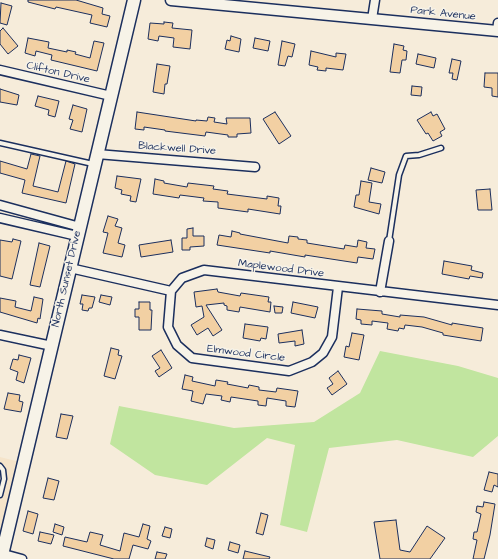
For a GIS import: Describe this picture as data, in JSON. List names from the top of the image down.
{
  "streets": {
    "main road": ["North Sunset Drive"],
    "street": [
      "Park Avenue",
      "Clifton Drive",
      "Blackwell Drive",
      "Maplewood Drive",
      "Elmwood Circle"
    ]
  },
  "crossings": [
    ["Clifton Drive", "North Sunset Drive"],
    ["Blackwell Drive", "North Sunset Drive"],
    ["Maplewood Drive", "Elmwood Circle"]
  ]
}
